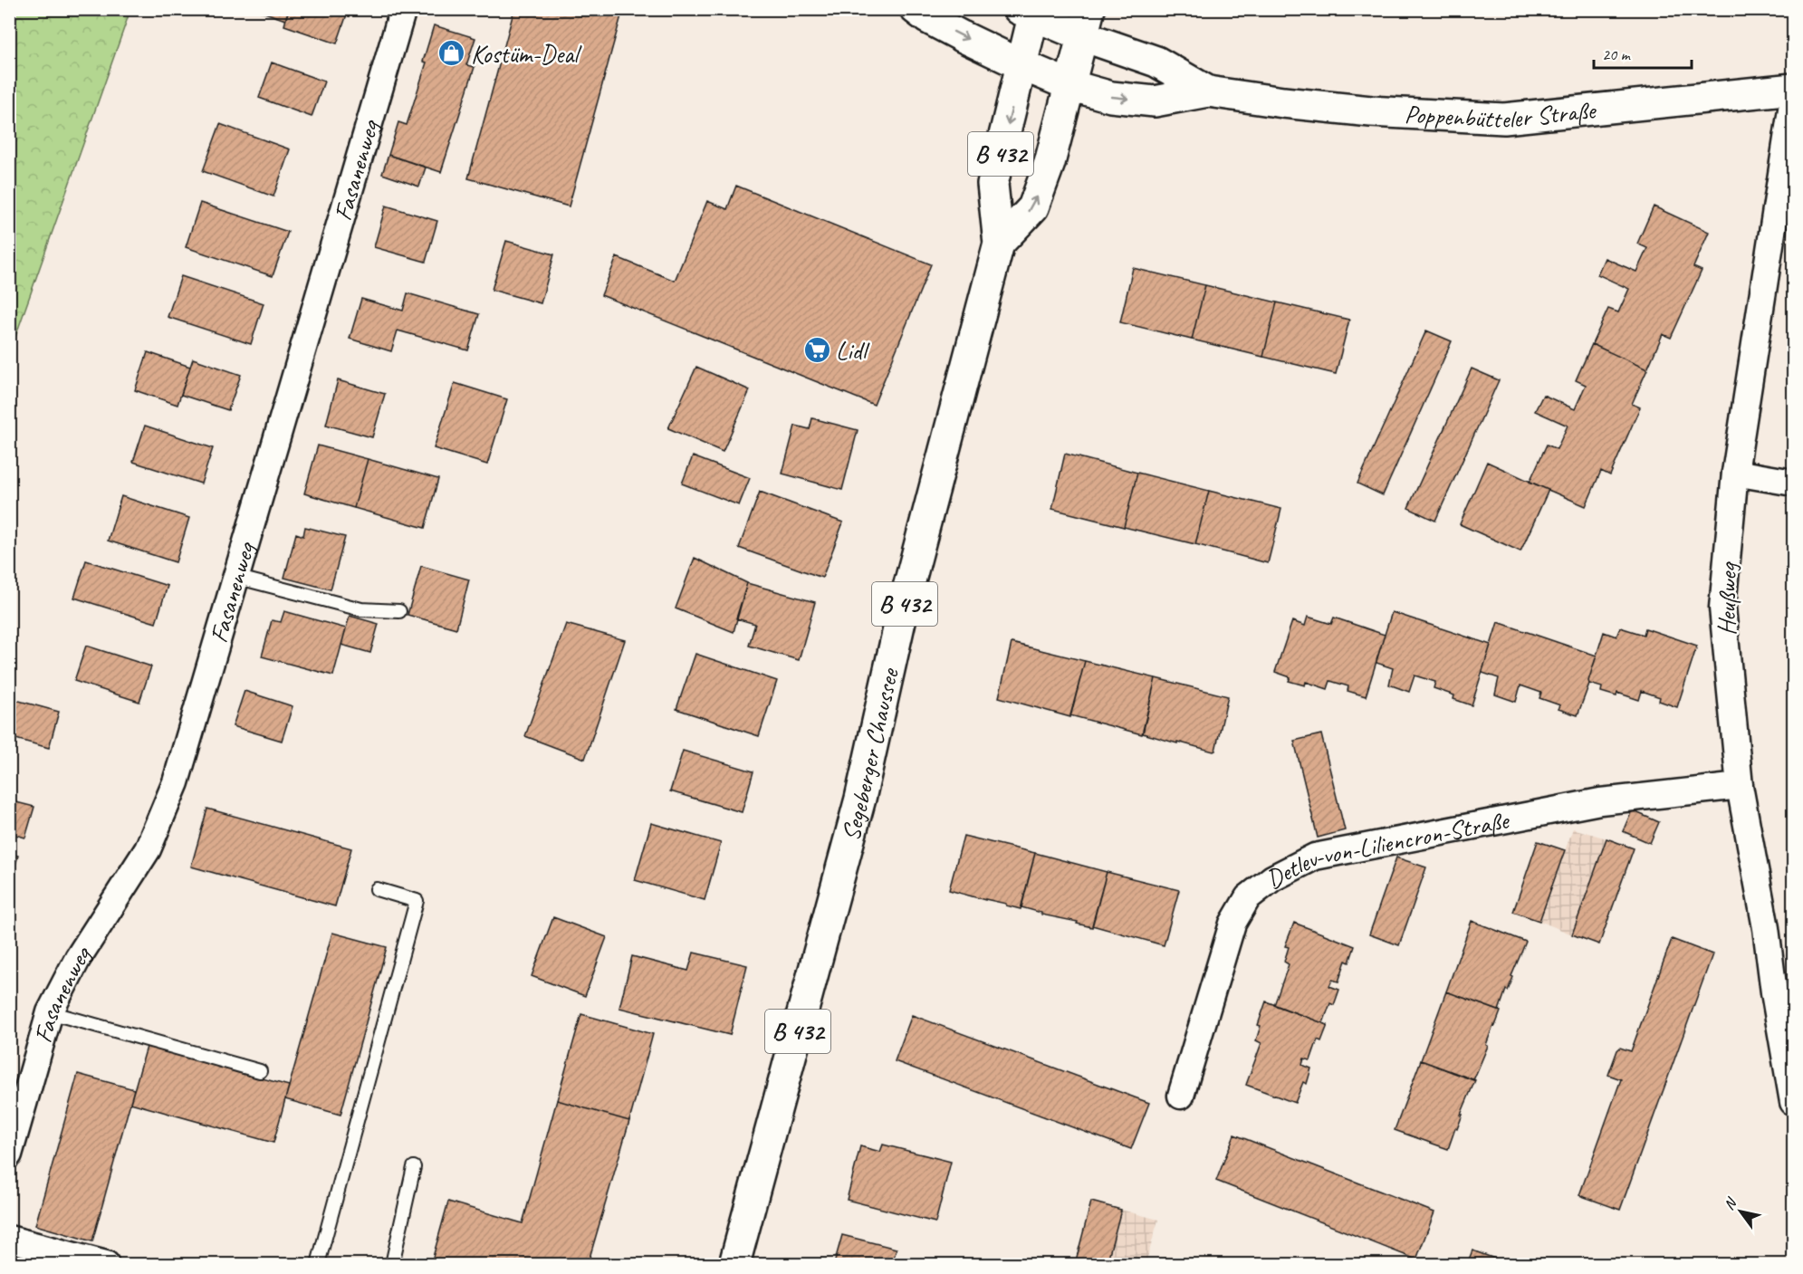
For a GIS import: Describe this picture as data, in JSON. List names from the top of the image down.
{
  "streets": {
    "main road": ["Poppenbütteler Straße", "B 432", "Segeberger Chaussee"],
    "street": ["Fasanenweg", "Heußweg", "Detlev-von-Liliencron-Straße"]
  },
  "crossings": [
    ["Poppenbütteler Straße", "Segeberger Chaussee"],
    ["Heußweg", "Detlev-von-Liliencron-Straße"]
  ],
  "places": {
    "shop": ["Kostüm-Deal"],
    "supermarket": ["Lidl"]
  },
  "scale_bar": "20 m",
  "north": "top left"
}
